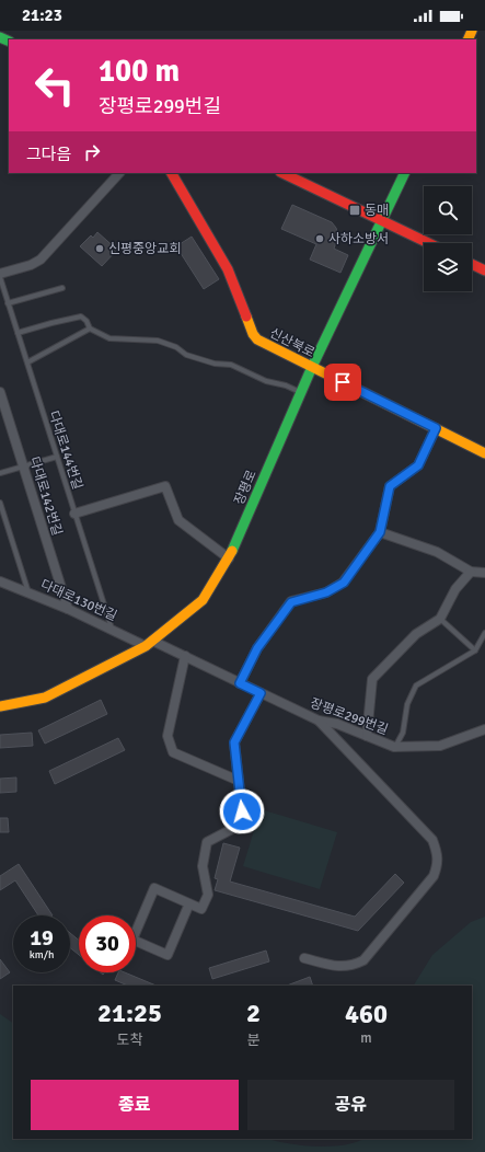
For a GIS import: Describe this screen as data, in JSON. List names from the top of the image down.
{
  "streets": {
    "street": [
      "신산북로",
      "장평로",
      "다대로142번길",
      "다대로130번길",
      "장평로299번길"
    ],
    "lane": ["다대로144번길"]
  },
  "crossings": [
    ["신산북로", "장평로"],
    ["다대로144번길", "다대로130번길"],
    ["장평로", "다대로130번길"],
    ["장평로", "장평로299번길"],
    ["다대로142번길", "다대로130번길"],
    ["다대로130번길", "장평로299번길"]
  ],
  "places": {
    "transit": ["동매"],
    "other": ["사하소방서", "신평중앙교회"]
  },
  "page": {
    "status": "21:23",
    "turn": ["100 m", "장평로299번길"],
    "then": "그다음",
    "speed": "19 km/h",
    "limit": "30",
    "eta": [
      "21:25",
      "도착",
      "2",
      "분",
      "460",
      "m"
    ],
    "buttons": ["종료", "공유"]
  }
}
